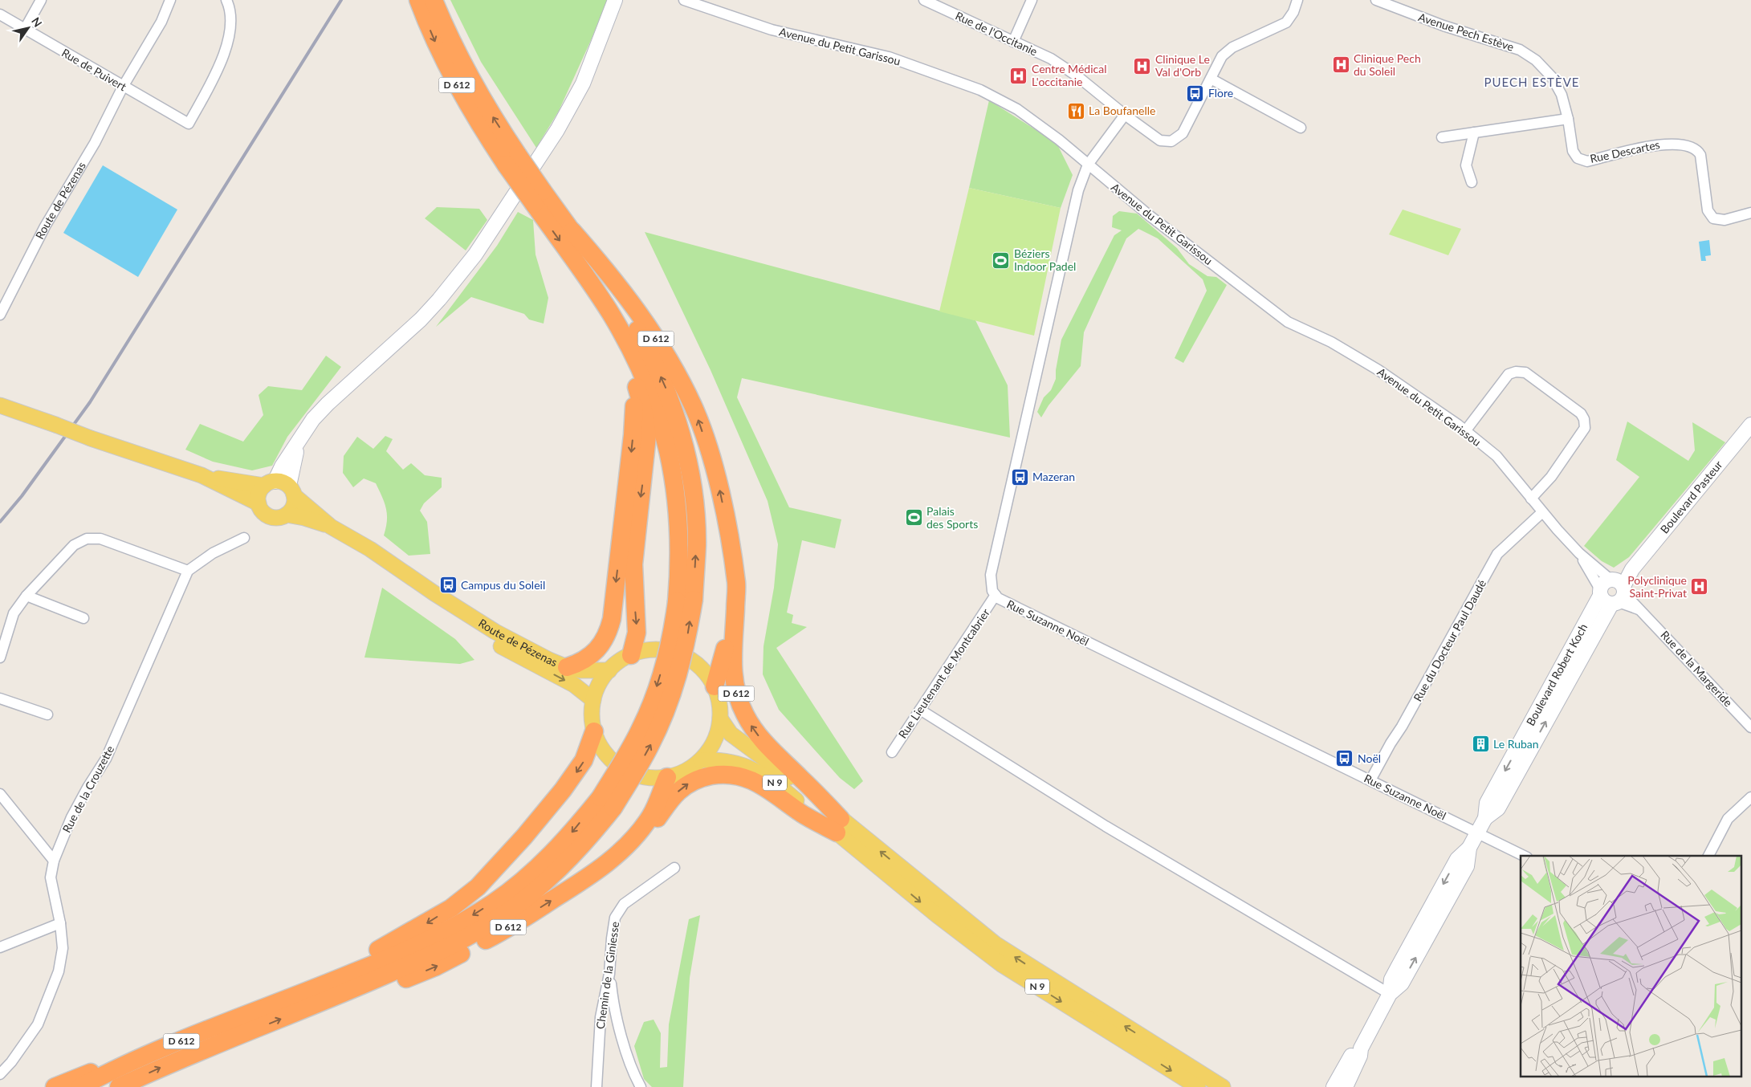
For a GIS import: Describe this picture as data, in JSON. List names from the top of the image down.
{
  "streets": {
    "highway": ["D 612"],
    "main road": ["Route de Pézenas", "N 9"],
    "street": [
      "Avenue Pech Estève",
      "Rue de l'Occitanie",
      "Avenue du Petit Garissou",
      "Rue de Puivert",
      "Rue Descartes",
      "Boulevard Pasteur",
      "Rue Suzanne Noël",
      "Rue du Docteur Paul Daudé",
      "Rue de la Margeride",
      "Rue Lieutenant de Montcabrier",
      "Boulevard Robert Koch",
      "Rue de la Crouzette",
      "Chemin de la Giniesse"
    ]
  },
  "crossings": [
    ["Avenue Pech Estève", "Rue Descartes"],
    ["Avenue du Petit Garissou", "Boulevard Pasteur"],
    ["Avenue du Petit Garissou", "Rue Suzanne Noël"],
    ["Avenue du Petit Garissou", "Rue du Docteur Paul Daudé"],
    ["Avenue du Petit Garissou", "Rue de la Margeride"],
    ["Avenue du Petit Garissou", "Boulevard Robert Koch"],
    ["Rue de Puivert", "Route de Pézenas"],
    ["D 612", "Route de Pézenas"],
    ["D 612", "N 9"],
    ["Route de Pézenas", "N 9"],
    ["Boulevard Pasteur", "Rue de la Margeride"],
    ["Boulevard Pasteur", "Boulevard Robert Koch"],
    ["Rue Suzanne Noël", "Rue du Docteur Paul Daudé"],
    ["Rue Suzanne Noël", "Rue Lieutenant de Montcabrier"],
    ["Rue Suzanne Noël", "Boulevard Robert Koch"],
    ["Rue de la Margeride", "Boulevard Robert Koch"]
  ],
  "districts": ["PUECH ESTÈVE"],
  "places": {
    "hospital": [
      "Clinique Pech du Soleil",
      "Clinique Le Val d'Orb",
      "Centre Médical L'occitanie",
      "Polyclinique Saint-Privat"
    ],
    "bus stop": [
      "Flore",
      "Mazeran",
      "Campus du Soleil",
      "Noël"
    ],
    "restaurant": ["La Boufanelle"],
    "sports": ["Béziers Indoor Padel", "Palais des Sports"],
    "building": ["Le Ruban"]
  },
  "north": "top right"
}
